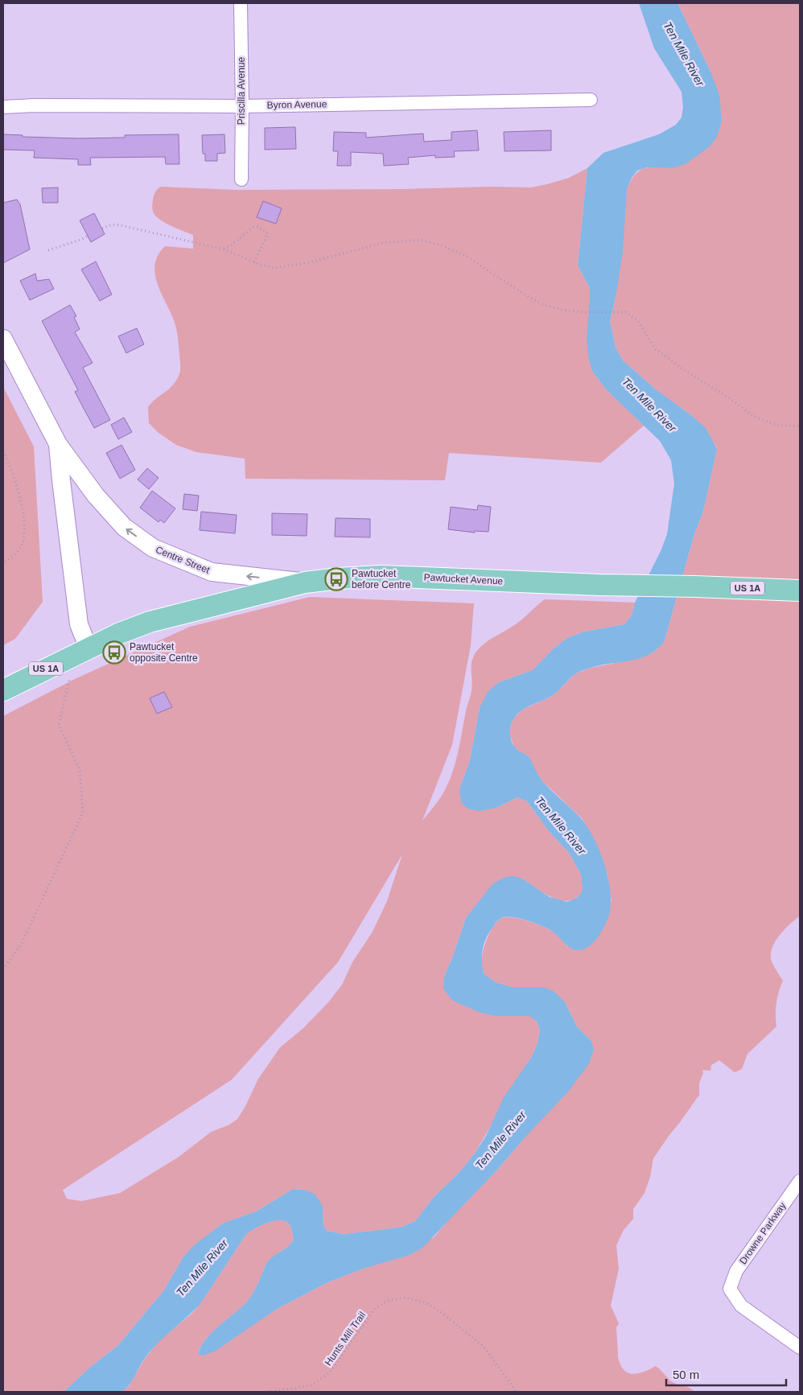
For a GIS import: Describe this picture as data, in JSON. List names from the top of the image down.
{
  "streets": {
    "main road": ["Centre Street", "Pawtucket Avenue", "US 1A"],
    "street": ["Priscilla Avenue", "Byron Avenue", "Drowne Parkway"],
    "path": ["Hunts Mill Trail"]
  },
  "crossings": [
    ["Priscilla Avenue", "Byron Avenue"],
    ["Centre Street", "Pawtucket Avenue"]
  ],
  "one_way": ["Centre Street"],
  "water": ["Ten Mile River"],
  "places": {
    "bus stop": ["Pawtucket before Centre", "Pawtucket opposite Centre"]
  },
  "scale_bar": "50 m"
}
